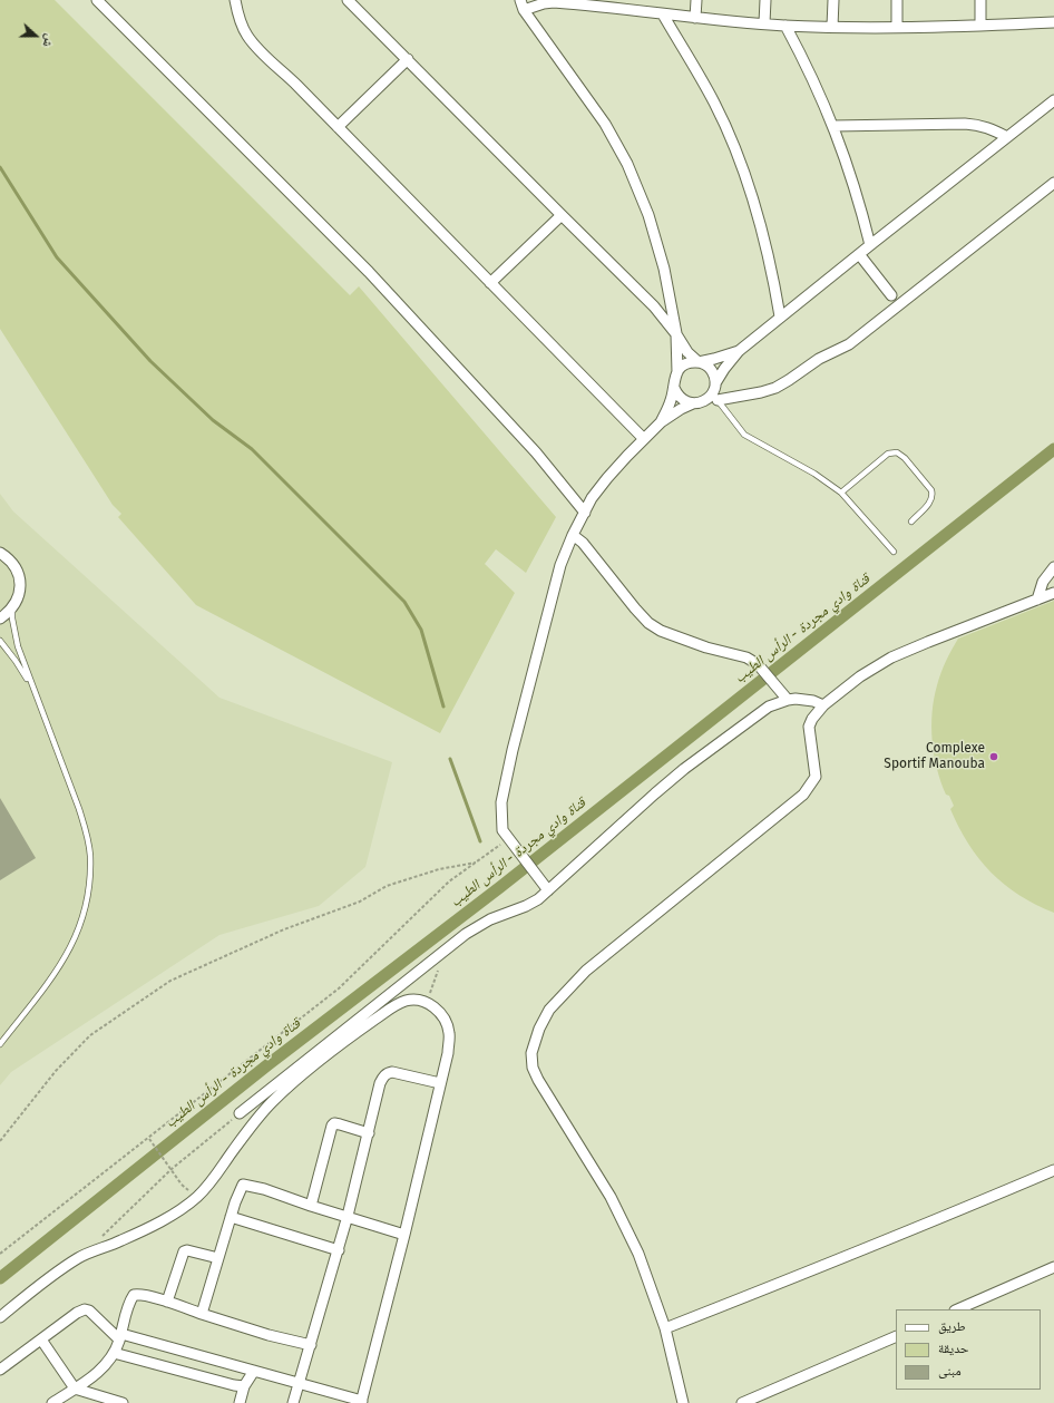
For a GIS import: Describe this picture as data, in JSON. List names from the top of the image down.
{
  "water": ["قناة وادي مجردة - الرأس الطيب"],
  "places": ["Complexe Sportif Manouba"],
  "legend": ["طريق", "حديقة", "مبنى"],
  "north": "right"
}
